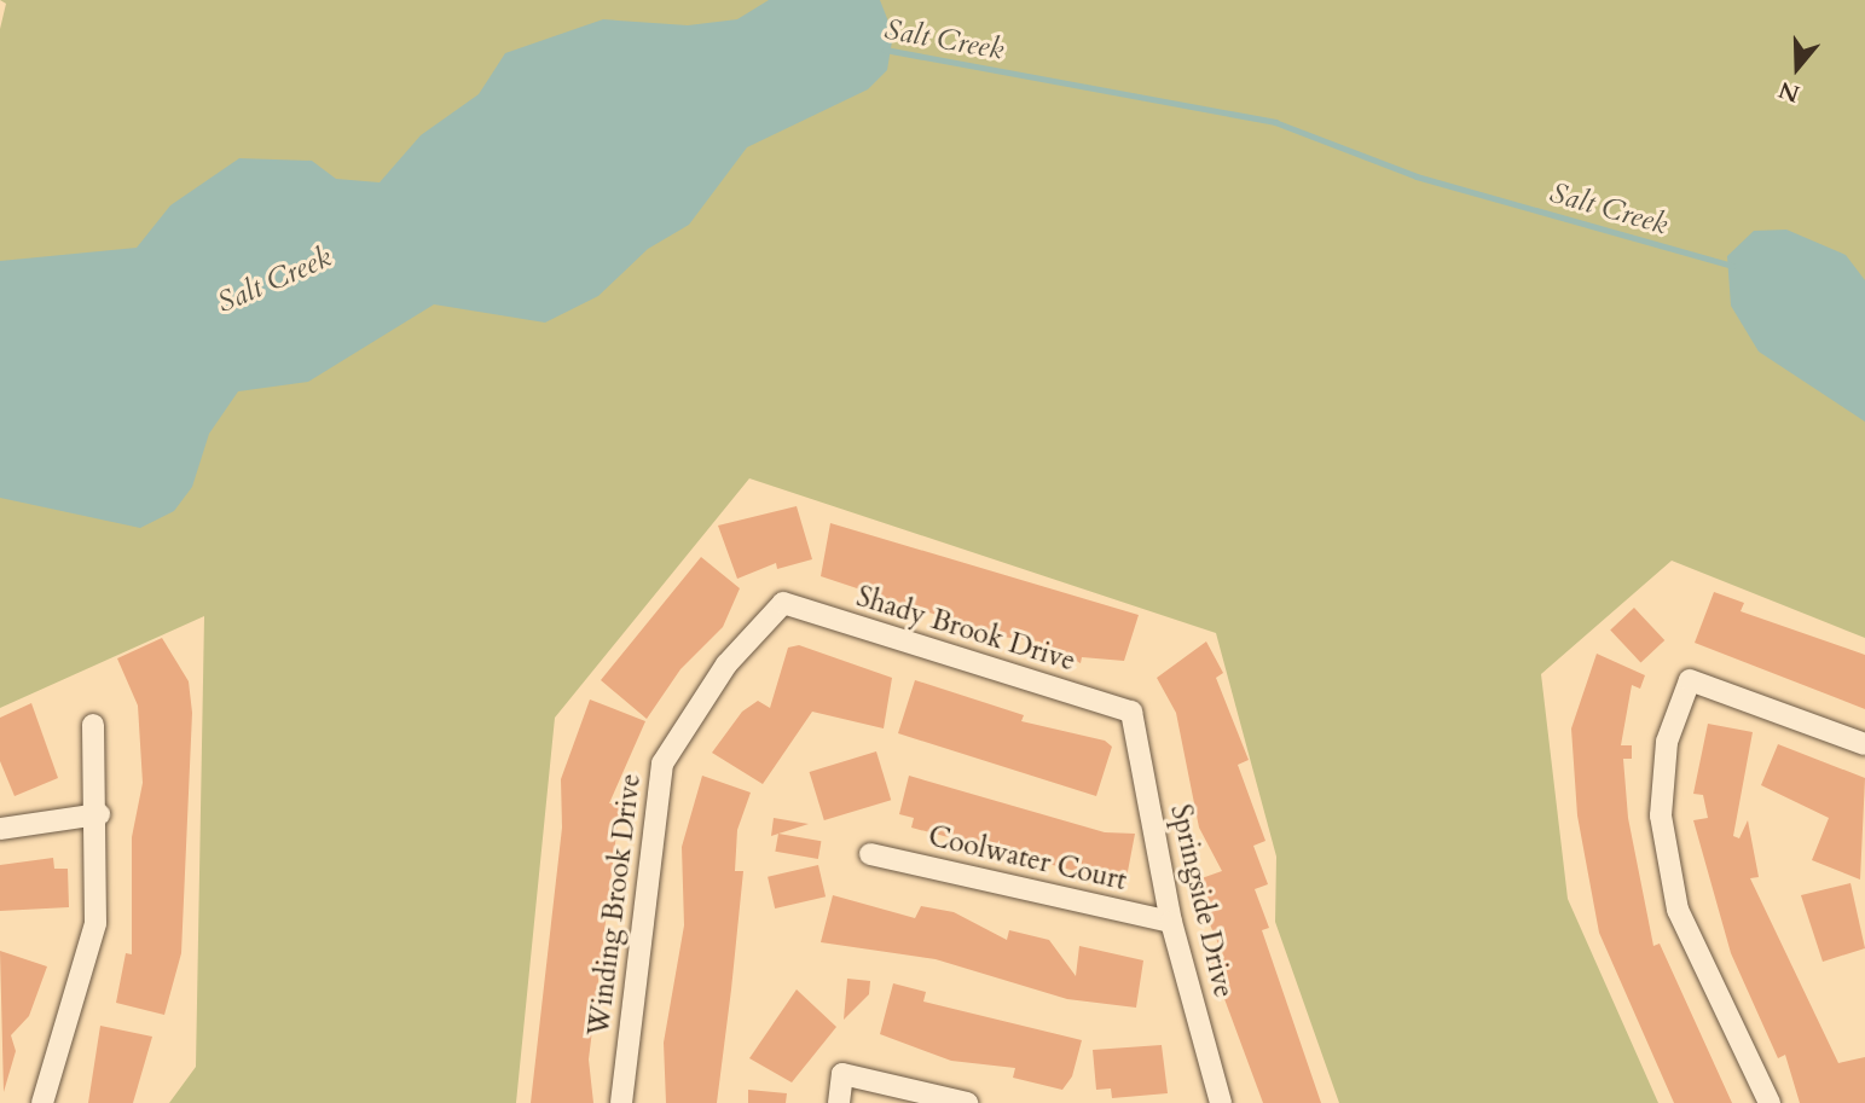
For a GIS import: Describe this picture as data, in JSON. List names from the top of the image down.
{
  "streets": {
    "street": [
      "Shady Brook Drive",
      "Coolwater Court",
      "Springside Drive",
      "Winding Brook Drive"
    ]
  },
  "crossings": [
    ["Shady Brook Drive", "Springside Drive"],
    ["Shady Brook Drive", "Winding Brook Drive"],
    ["Coolwater Court", "Springside Drive"]
  ],
  "water": ["Salt Creek"],
  "north": "bottom"
}
